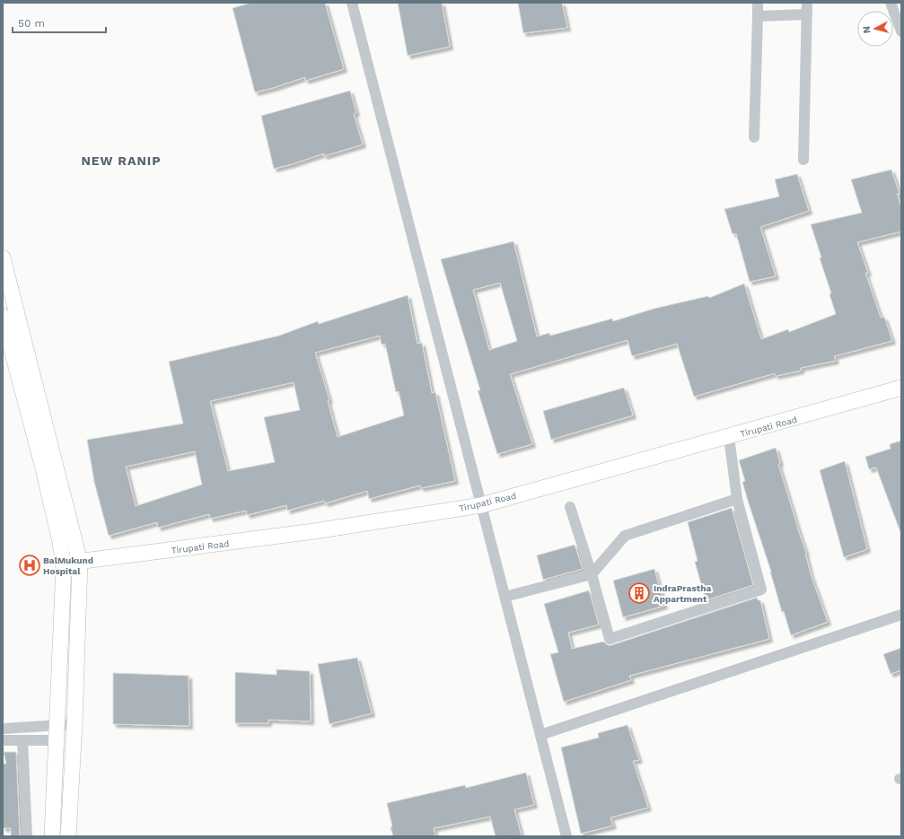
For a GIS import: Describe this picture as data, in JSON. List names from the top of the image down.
{
  "streets": {
    "street": ["Tirupati Road"]
  },
  "districts": ["NEW RANIP"],
  "places": {
    "hospital": ["BalMukund Hospital"],
    "building": ["IndraPrastha Appartment"]
  },
  "scale_bar": "50 m",
  "north": "left"
}
